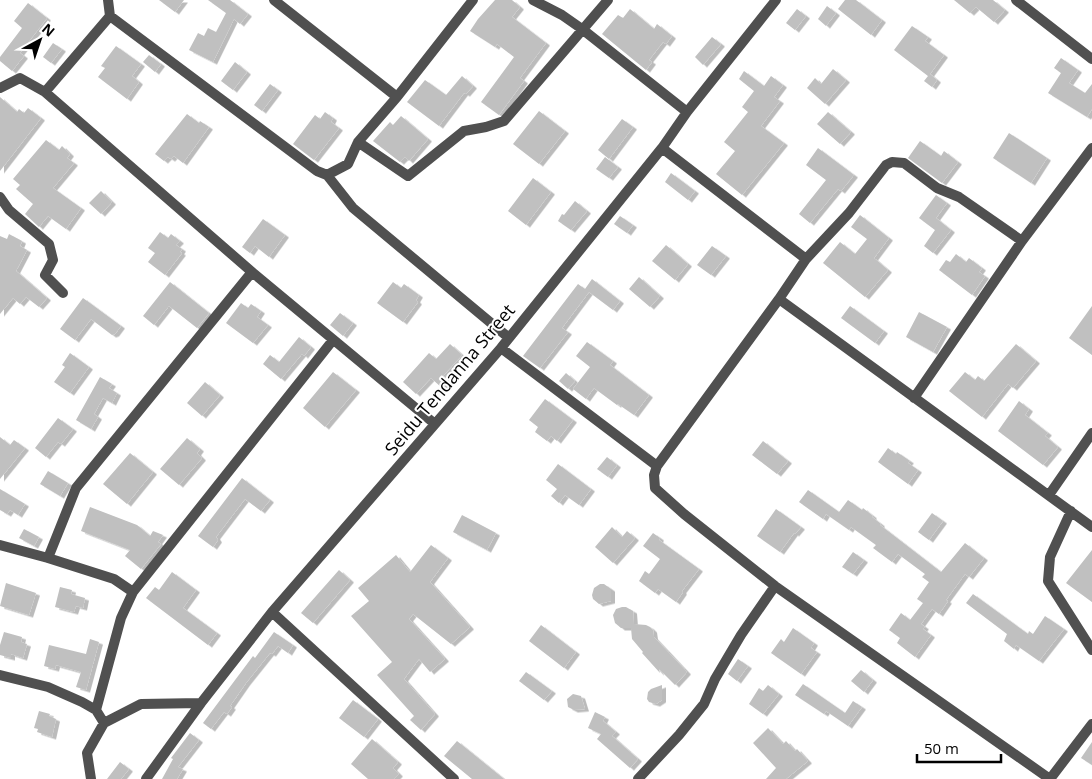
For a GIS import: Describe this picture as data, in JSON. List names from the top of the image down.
{
  "streets": {
    "street": ["Seidu Tendanna Street"]
  },
  "scale_bar": "50 m",
  "north": "top right"
}
